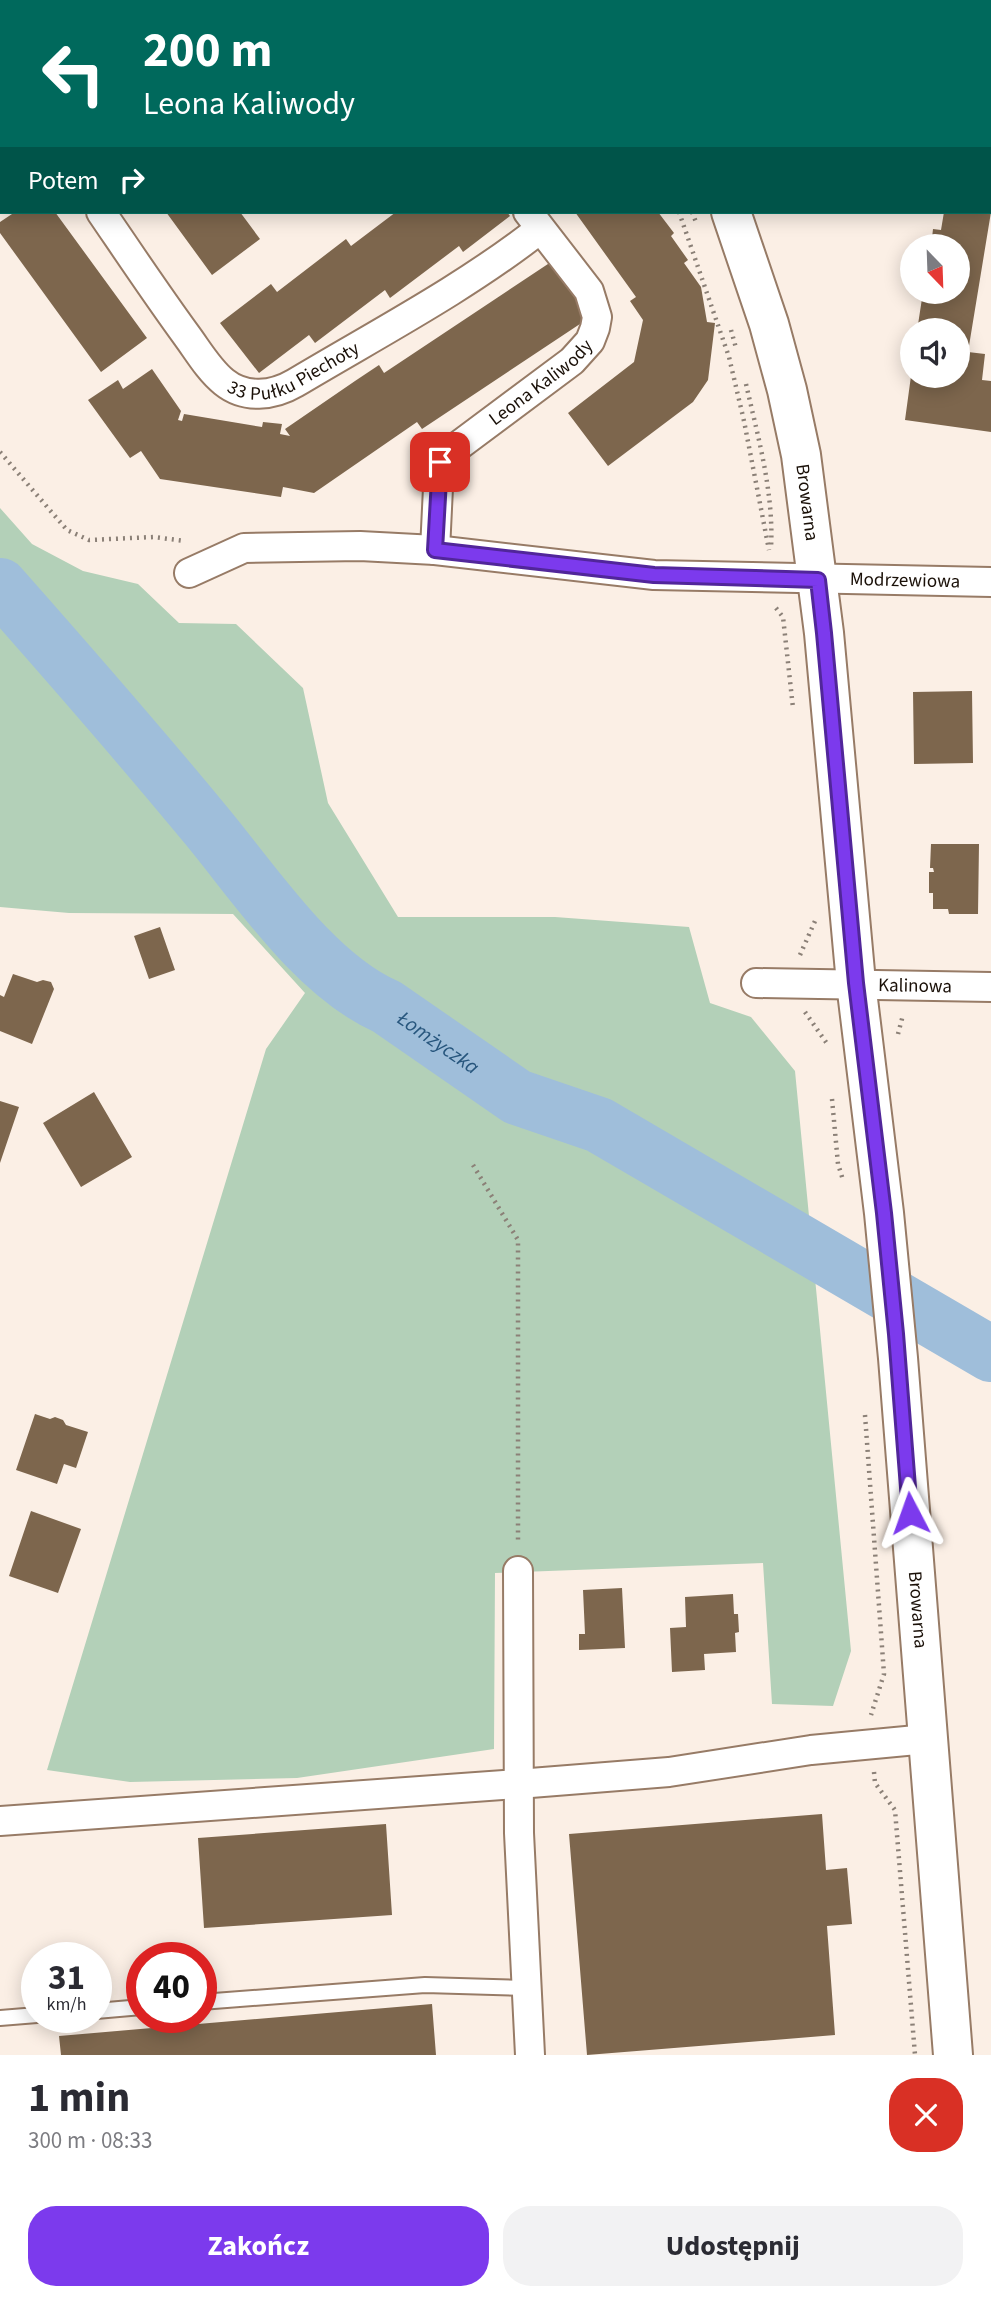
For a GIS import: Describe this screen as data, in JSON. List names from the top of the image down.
{
  "streets": {
    "street": [
      "33 Pułku Piechoty",
      "Leona Kaliwody",
      "Browarna",
      "Modrzewiowa",
      "Kalinowa"
    ]
  },
  "crossings": [
    ["33 Pułku Piechoty", "Leona Kaliwody"],
    ["Browarna", "Modrzewiowa"],
    ["Browarna", "Kalinowa"]
  ],
  "water": ["Łomżyczka"],
  "north": "bottom right",
  "page": {
    "turn": ["200 m", "Leona Kaliwody"],
    "then": "Potem",
    "speed": "31 km/h",
    "limit": "40",
    "heading": ["1 min", "300 m · 08:33"],
    "buttons": ["Zakończ", "Udostępnij"]
  }
}
